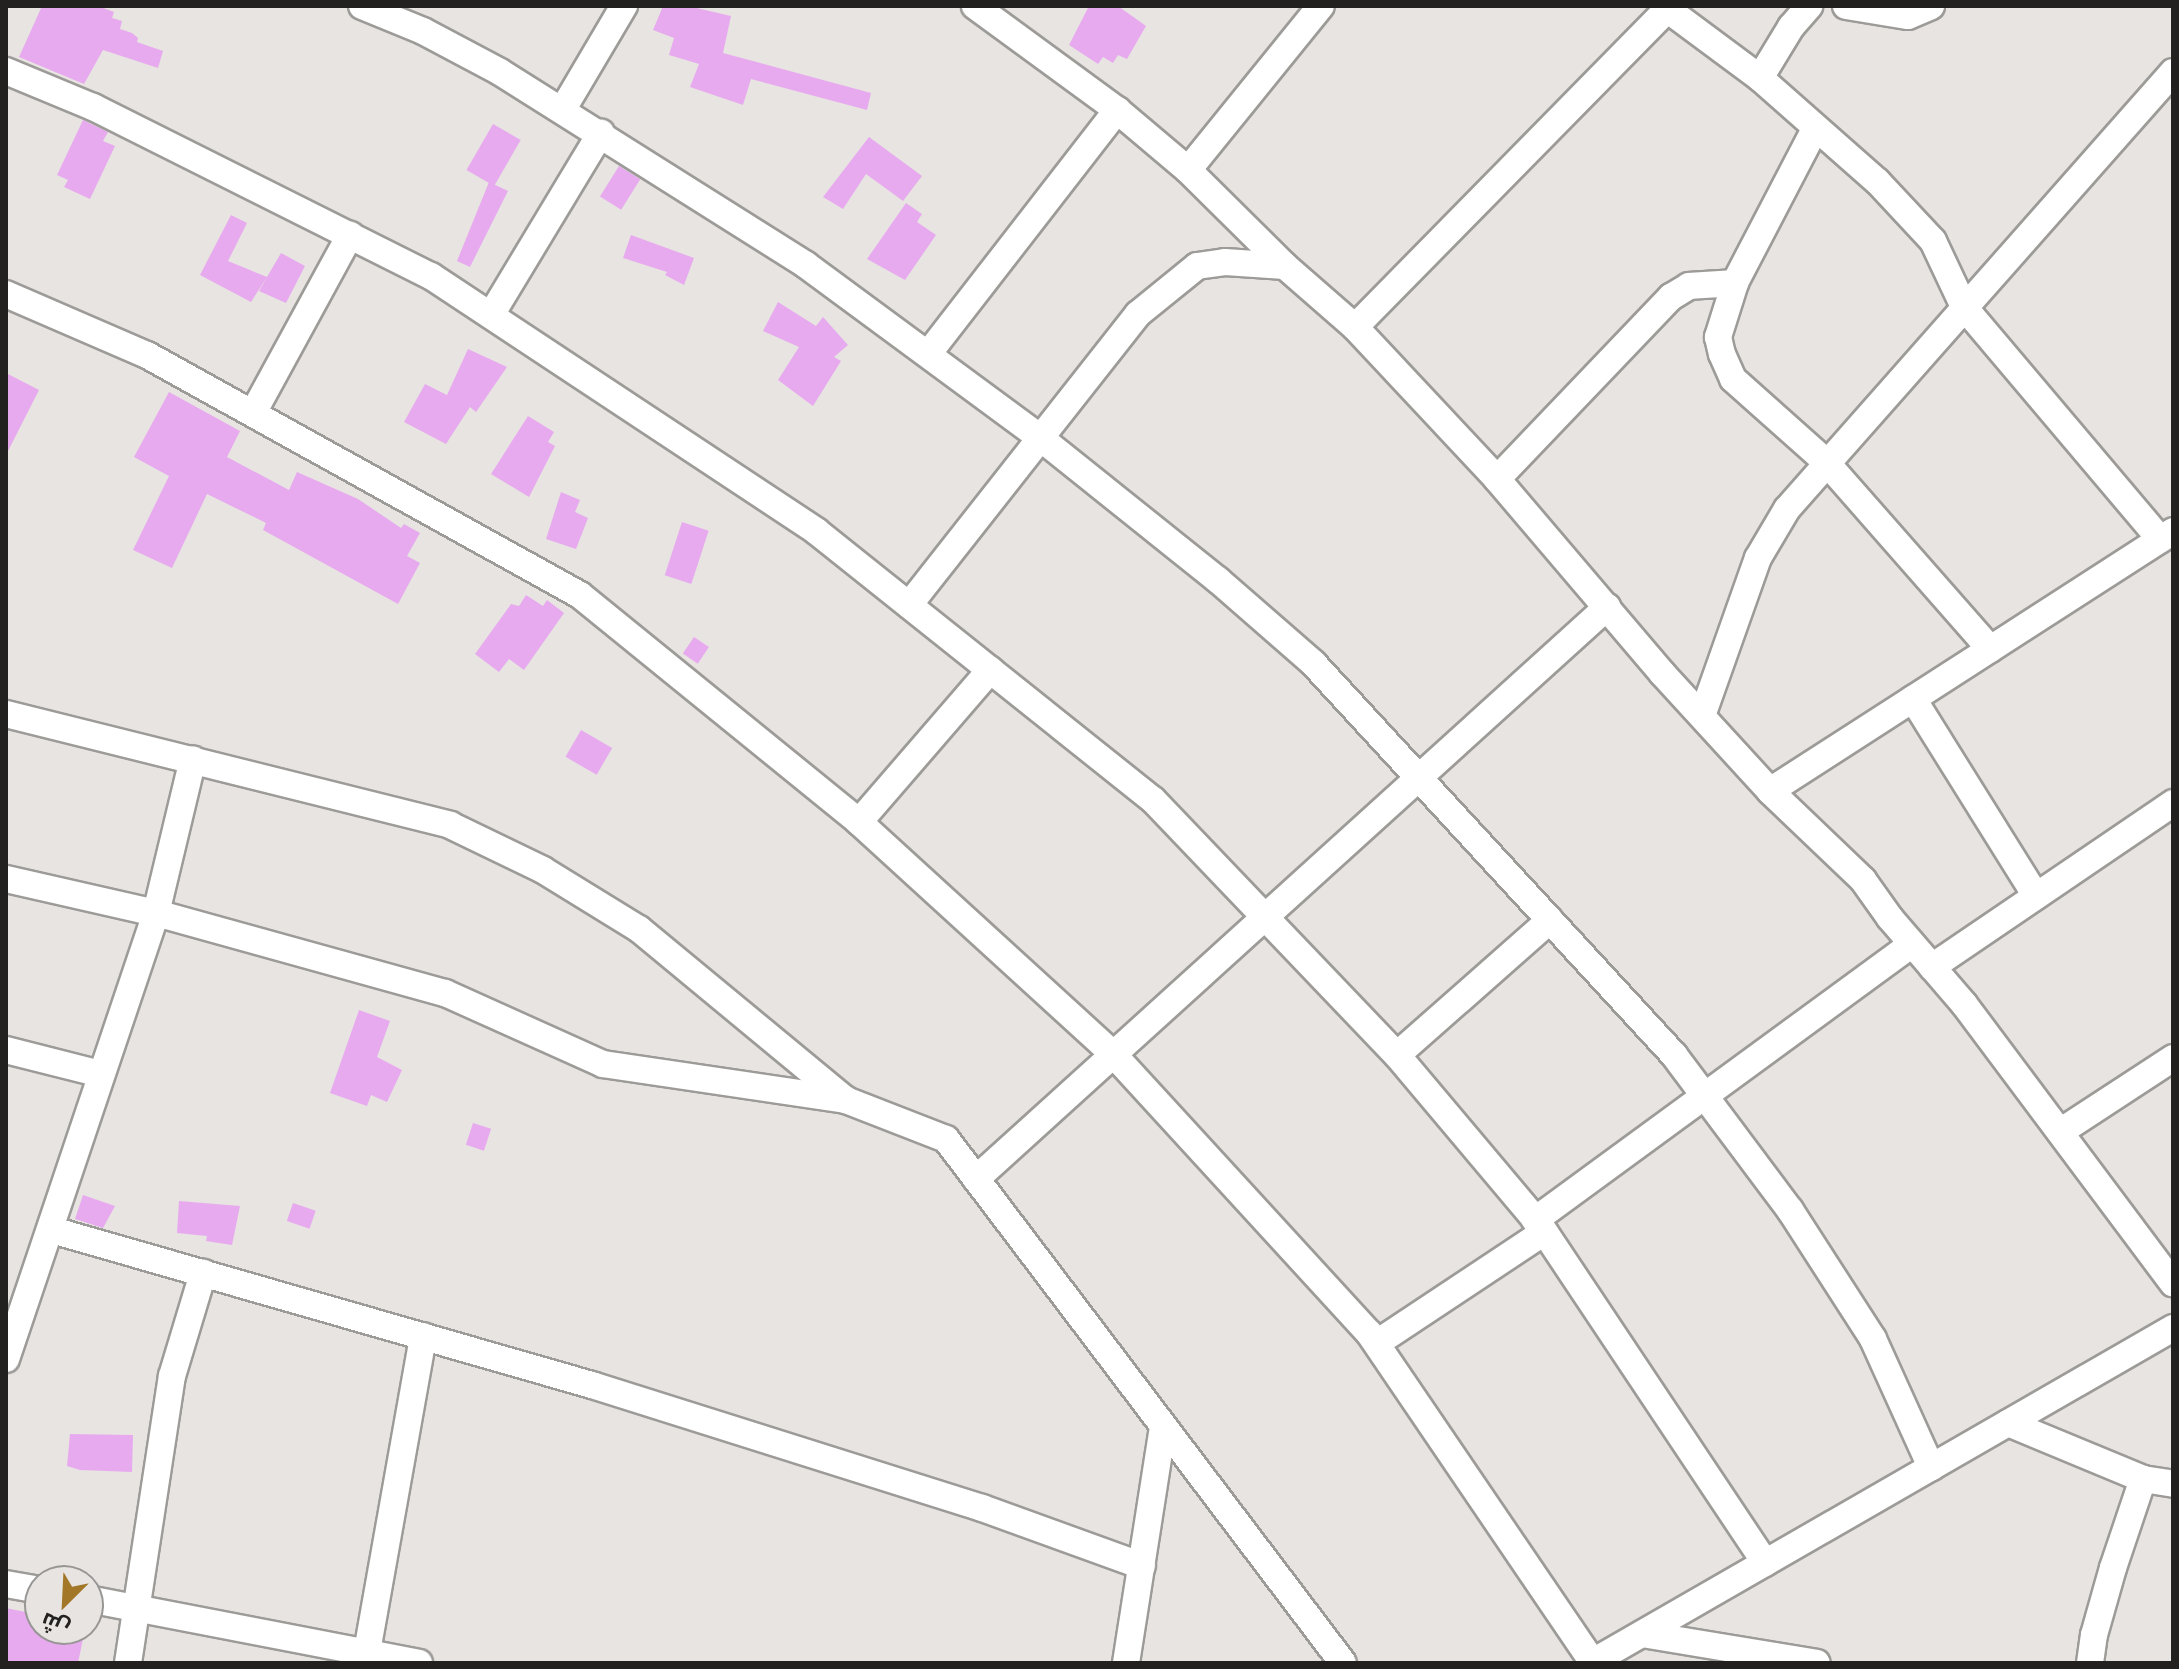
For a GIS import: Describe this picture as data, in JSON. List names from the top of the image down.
{
  "north": "bottom left"
}
